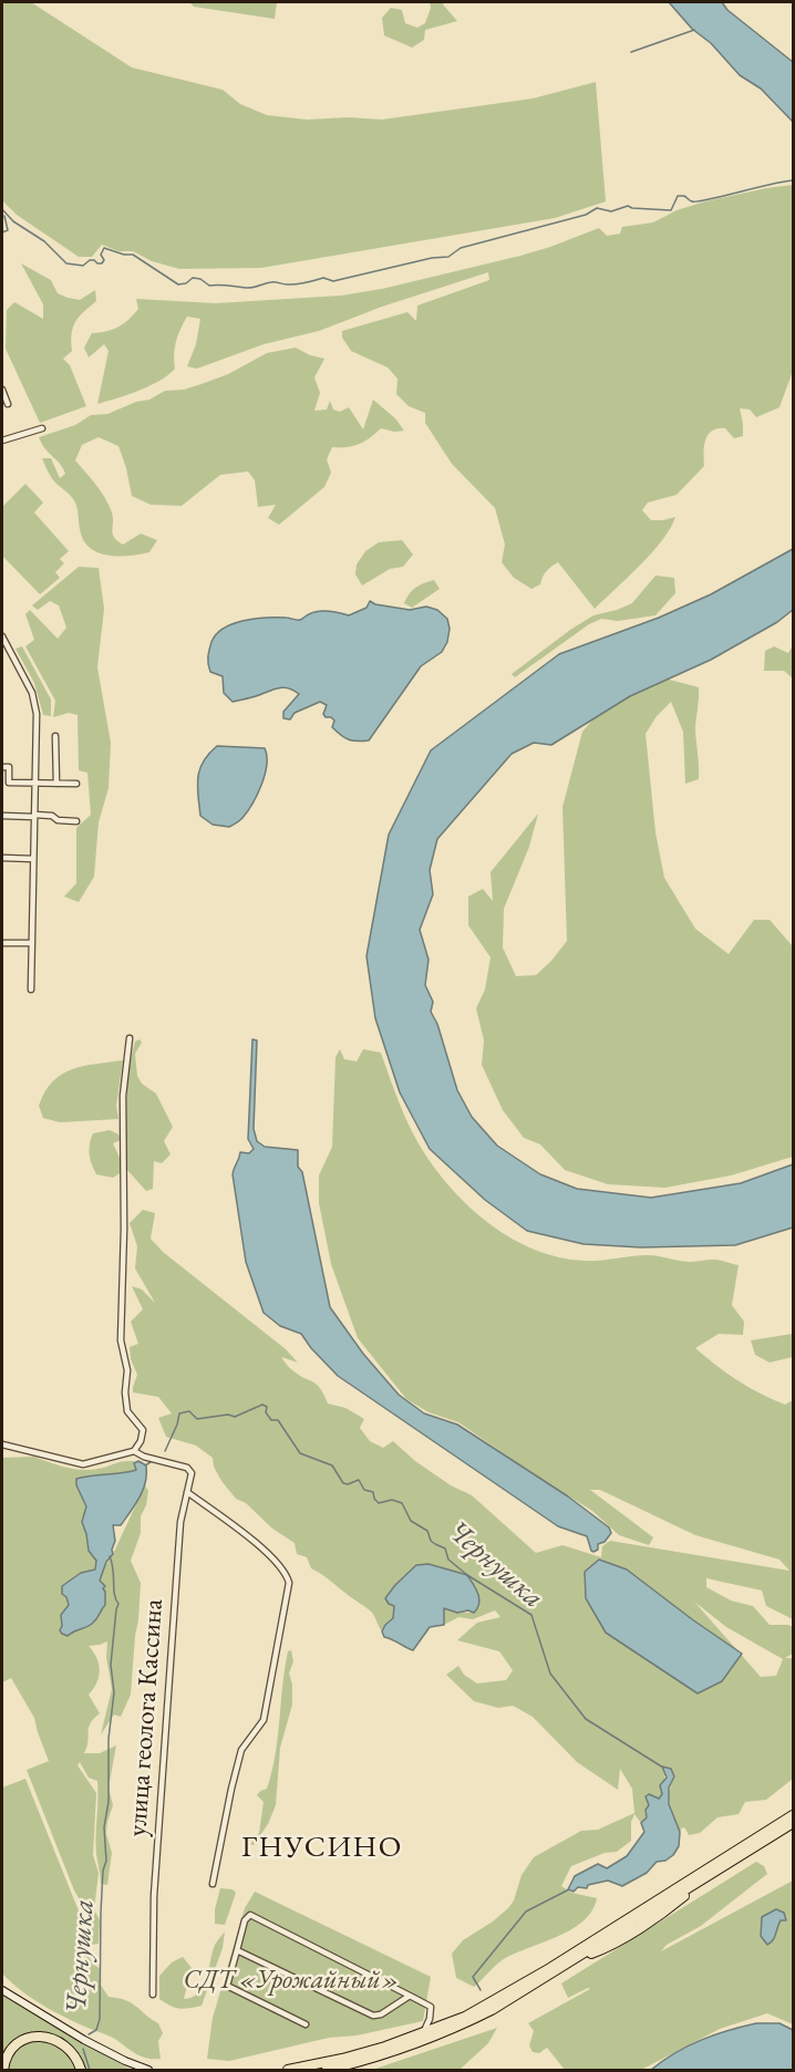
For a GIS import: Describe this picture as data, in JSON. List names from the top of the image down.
{
  "streets": {
    "street": ["улица геолога Кассина"]
  },
  "districts": ["ГНУСИНО"],
  "water": ["Чернушка"],
  "parks": ["СДТ «Урожайный»"]
}
